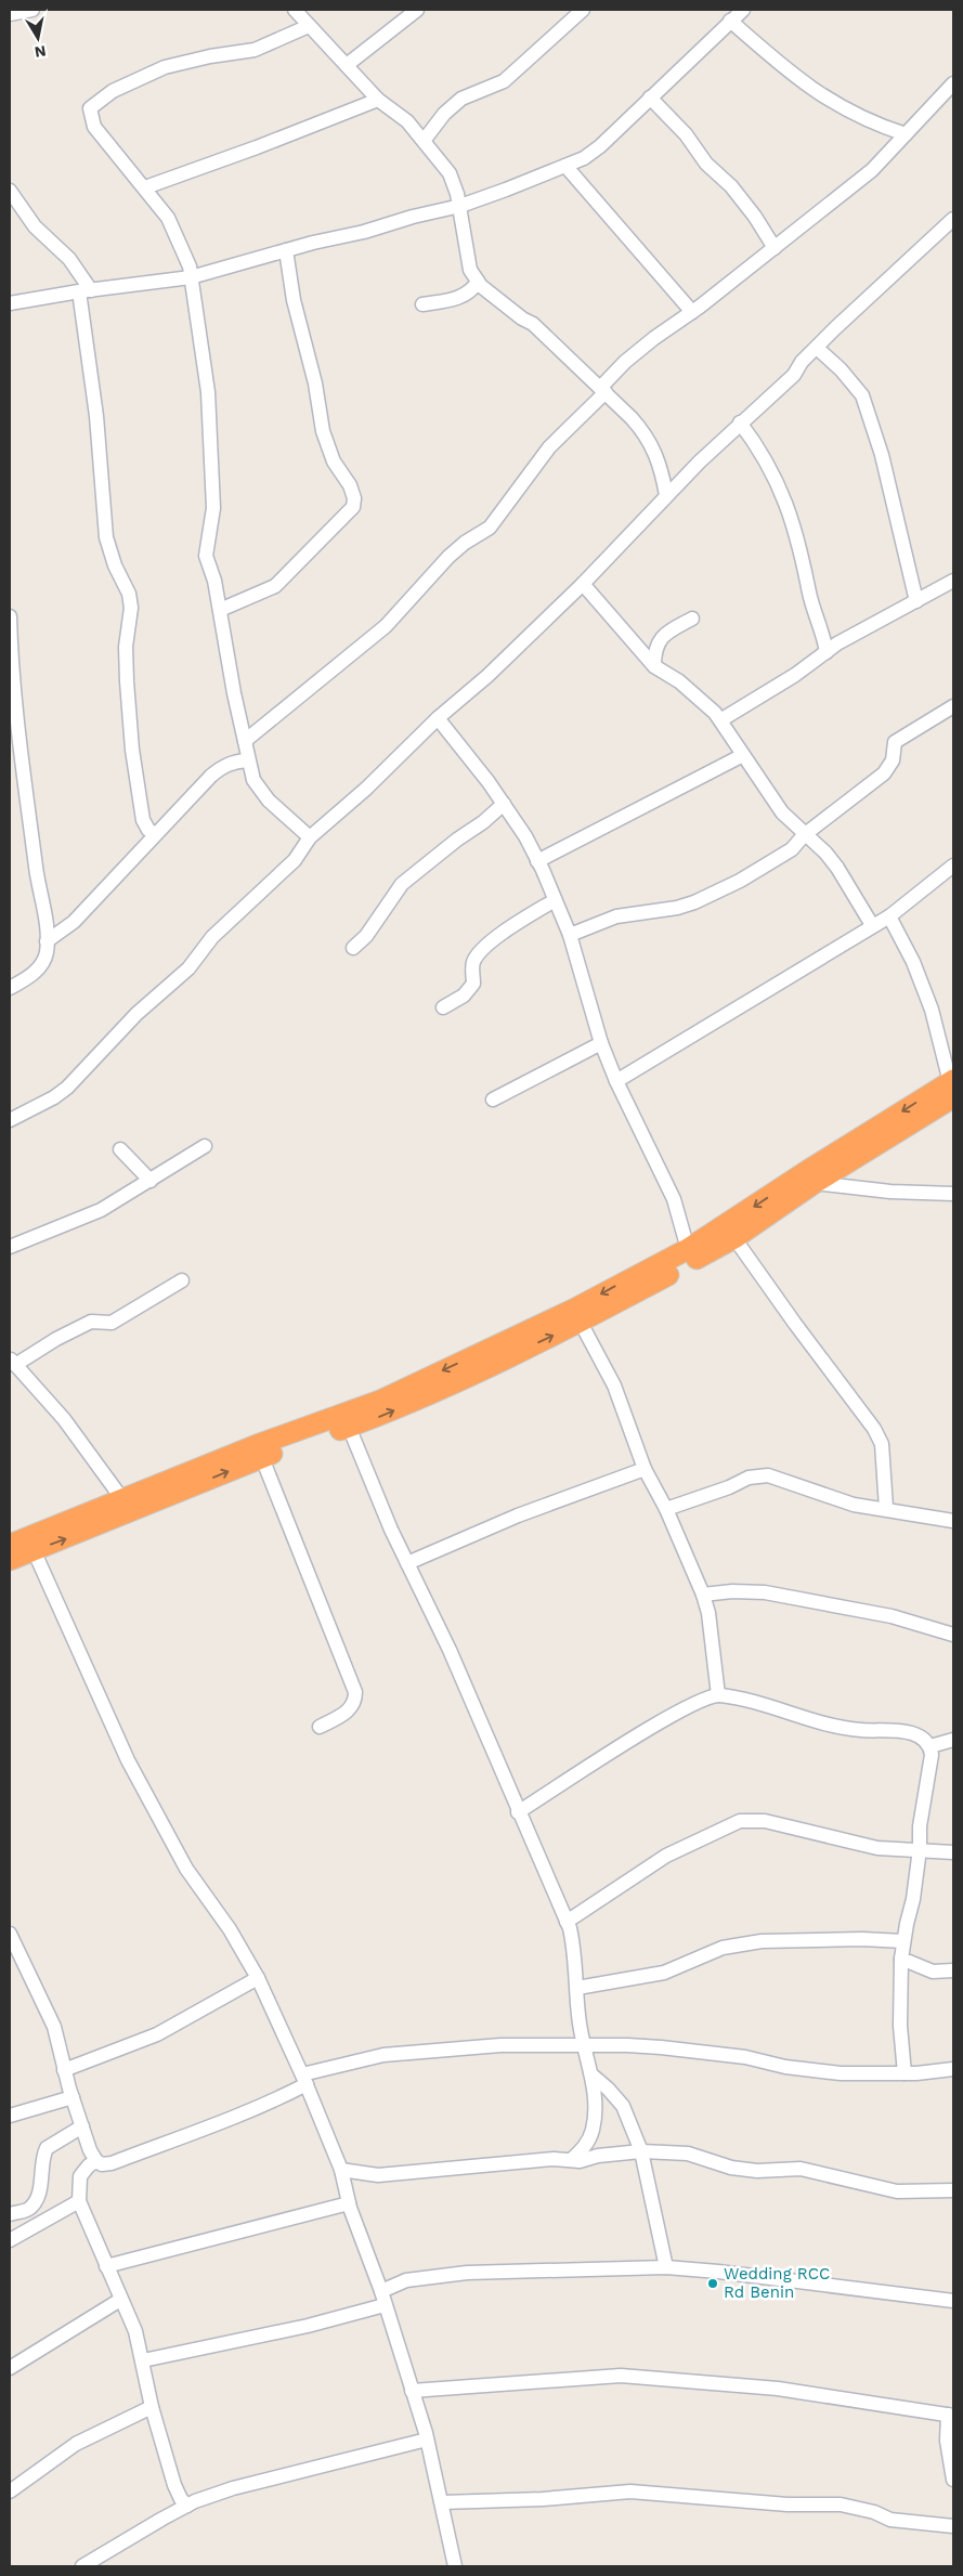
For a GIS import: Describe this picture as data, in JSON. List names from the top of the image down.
{
  "places": ["Wedding RCC Rd Benin"],
  "north": "bottom"
}
